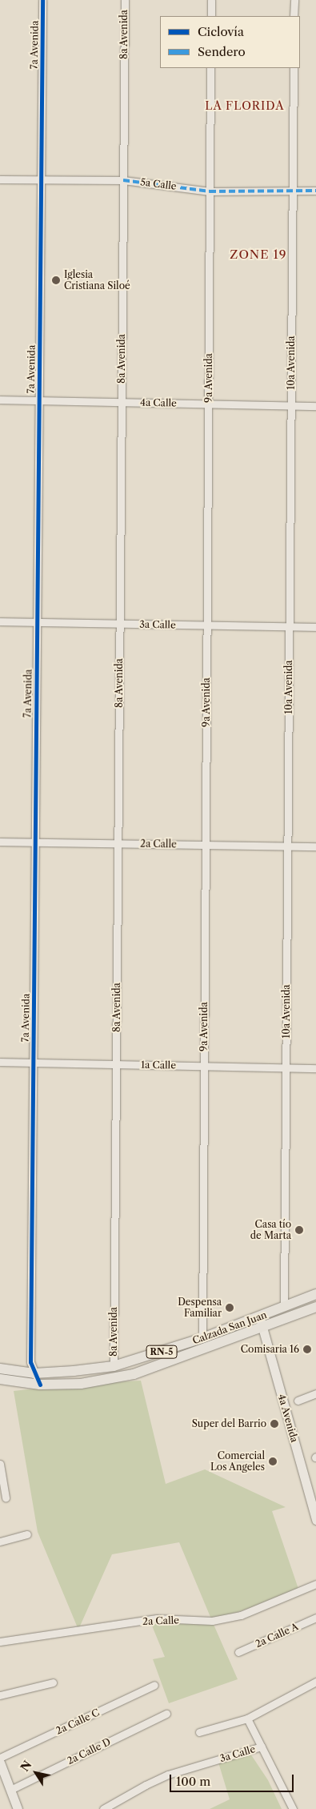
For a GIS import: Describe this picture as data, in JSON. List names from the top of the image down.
{
  "streets": {
    "main road": ["Calzada San Juan", "RN-5"],
    "street": [
      "8a Avenida",
      "7a Avenida",
      "5a Calle",
      "10a Avenida",
      "9a Avenida",
      "4a Calle",
      "3a Calle",
      "2a Calle",
      "1a Calle",
      "4a Avenida",
      "2a Calle A",
      "2a Calle C",
      "2a Calle D"
    ]
  },
  "crossings": [
    ["8a Avenida", "5a Calle"],
    ["8a Avenida", "4a Calle"],
    ["8a Avenida", "3a Calle"],
    ["8a Avenida", "2a Calle"],
    ["8a Avenida", "1a Calle"],
    ["8a Avenida", "Calzada San Juan"],
    ["7a Avenida", "5a Calle"],
    ["7a Avenida", "4a Calle"],
    ["7a Avenida", "3a Calle"],
    ["7a Avenida", "2a Calle"],
    ["7a Avenida", "1a Calle"],
    ["7a Avenida", "Calzada San Juan"],
    ["5a Calle", "10a Avenida"],
    ["5a Calle", "9a Avenida"],
    ["10a Avenida", "4a Calle"],
    ["10a Avenida", "3a Calle"],
    ["10a Avenida", "2a Calle"],
    ["10a Avenida", "1a Calle"],
    ["10a Avenida", "Calzada San Juan"],
    ["9a Avenida", "4a Calle"],
    ["9a Avenida", "3a Calle"],
    ["9a Avenida", "2a Calle"],
    ["9a Avenida", "1a Calle"],
    ["9a Avenida", "Calzada San Juan"],
    ["Calzada San Juan", "4a Avenida"]
  ],
  "districts": ["LA FLORIDA", "ZONE 19"],
  "places": [
    "Iglesia Cristiana Siloé",
    "Casa tío de Marta",
    "Despensa Familiar",
    "Comisaria 16",
    "Super del Barrio",
    "Comercial Los Angeles"
  ],
  "legend": ["Ciclovía", "Sendero"],
  "scale_bar": "100 m",
  "north": "top left"
}
